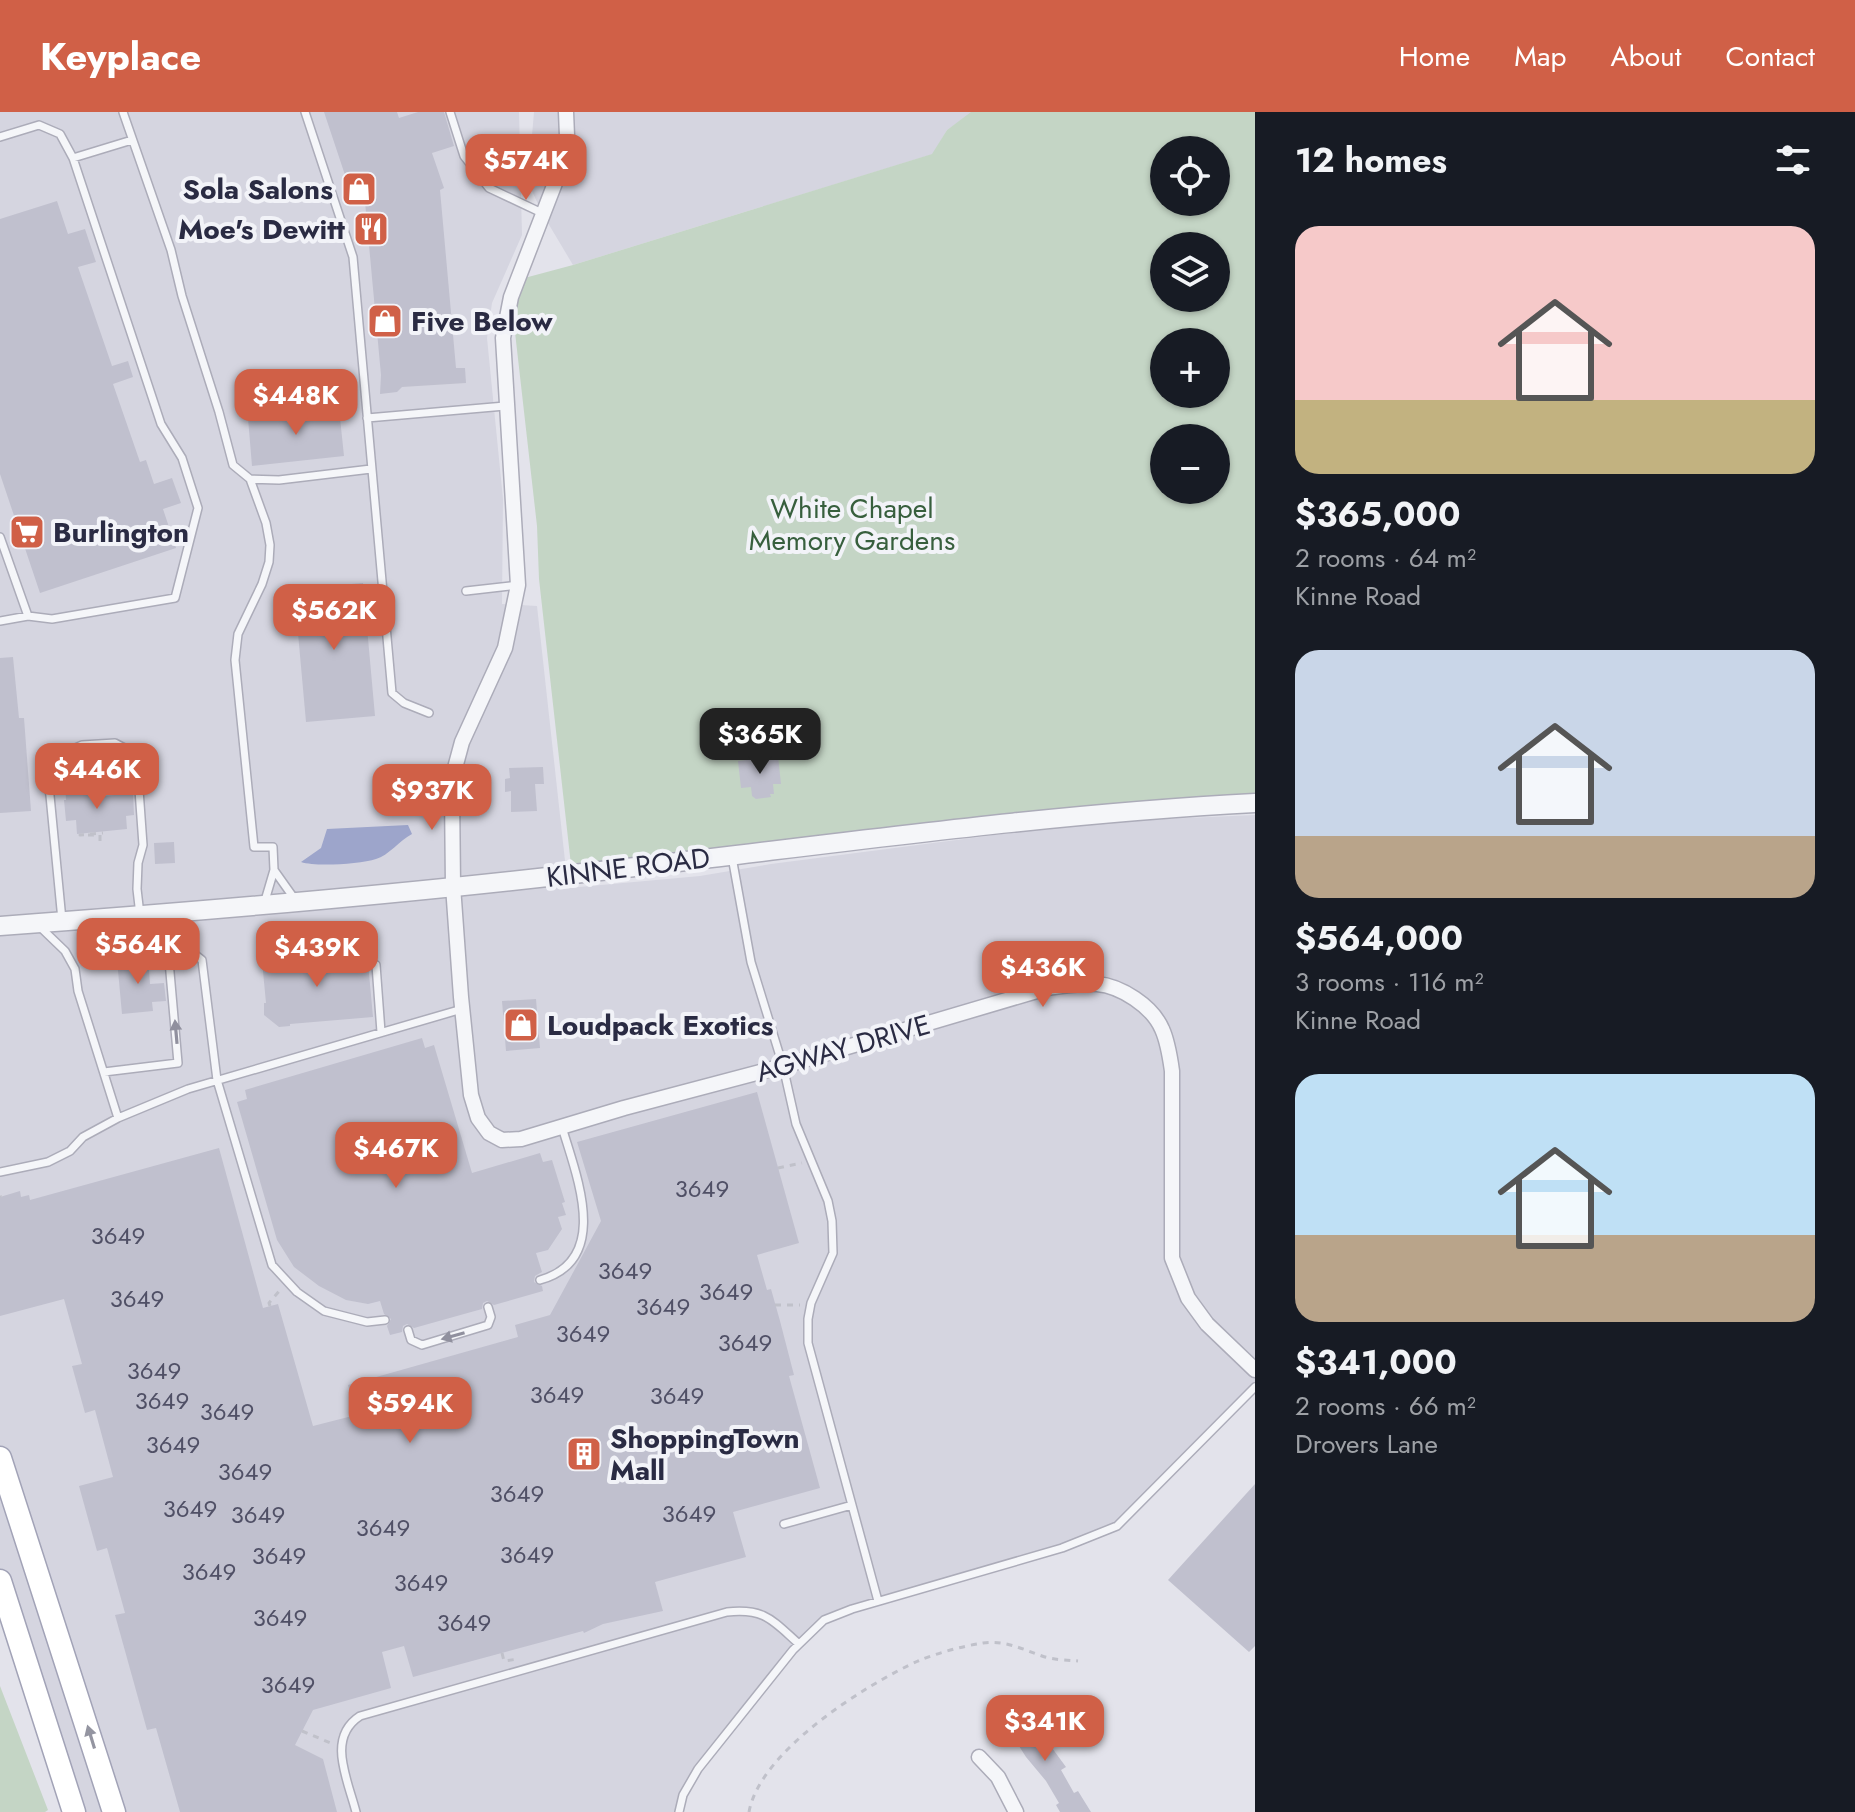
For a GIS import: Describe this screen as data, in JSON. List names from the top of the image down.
{
  "streets": {
    "street": ["KINNE ROAD", "AGWAY DRIVE"]
  },
  "crossings": [
    ["KINNE ROAD", "AGWAY DRIVE"]
  ],
  "parks": ["White Chapel Memory Gardens"],
  "places": {
    "shop": ["Sola Salons", "Five Below", "Loudpack Exotics"],
    "restaurant": ["Moe's Dewitt"],
    "supermarket": ["Burlington"],
    "building": ["ShoppingTown Mall"]
  },
  "house_numbers": [
    "3649",
    "3649",
    "3649",
    "3649",
    "3649",
    "3649",
    "3649",
    "3649",
    "3649",
    "3649",
    "3649",
    "3649",
    "3649",
    "3649",
    "3649",
    "3649",
    "3649",
    "3649",
    "3649",
    "3649",
    "3649",
    "3649",
    "3649",
    "3649",
    "3649",
    "3649",
    "3649"
  ],
  "page": {
    "header": "Keyplace",
    "nav": [
      "Home",
      "Map",
      "About",
      "Contact"
    ],
    "heading": "12 homes",
    "price": [
      "$574K",
      "$448K",
      "$562K",
      "$365K",
      "$446K",
      "$937K",
      "$564K",
      "$439K",
      "$436K",
      "$467K",
      "$594K",
      "$341K"
    ],
    "map_buttons": ["+", "−"],
    "list": [
      {
        "name": "$365,000",
        "note": "2 rooms · 64 m² · Kinne Road"
      },
      {
        "name": "$564,000",
        "note": "3 rooms · 116 m² · Kinne Road"
      },
      {
        "name": "$341,000",
        "note": "2 rooms · 66 m² · Drovers Lane"
      }
    ]
  }
}
